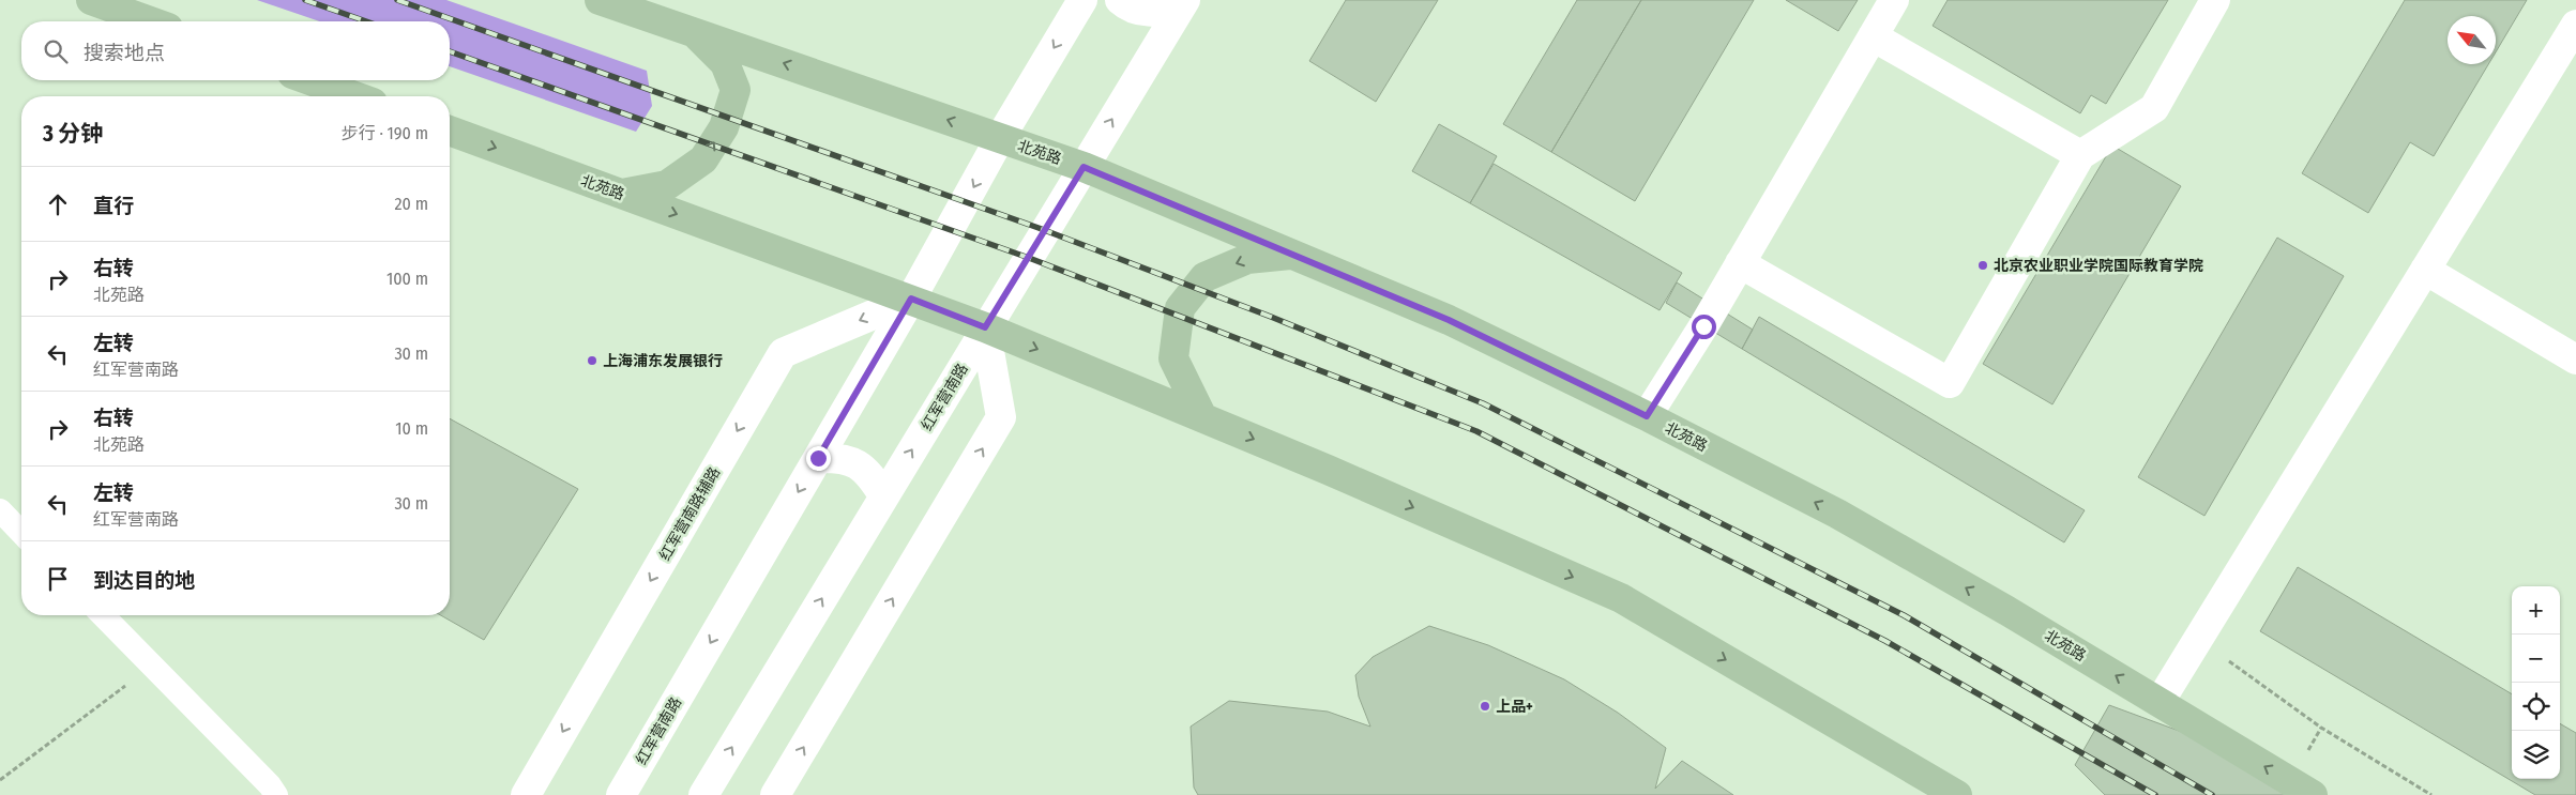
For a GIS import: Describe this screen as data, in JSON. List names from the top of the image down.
{
  "streets": {
    "main road": ["北苑路"],
    "street": ["红军营南路", "红军营南路辅路"]
  },
  "crossings": [
    ["北苑路", "红军营南路"],
    ["北苑路", "红军营南路辅路"],
    ["红军营南路", "红军营南路辅路"]
  ],
  "places": ["北京农业职业学院国际教育学院", "上海浦东发展银行", "上品+"],
  "north": "top left",
  "page": {
    "search": "搜索地点",
    "heading": ["3 分钟", "步行 · 190 m"],
    "list": [
      ["直行", "20 m"],
      ["右转", "北苑路", "100 m"],
      ["左转", "红军营南路", "30 m"],
      ["右转", "北苑路", "10 m"],
      ["左转", "红军营南路", "30 m"],
      "到达目的地"
    ],
    "map_buttons": ["+", "−"]
  }
}
